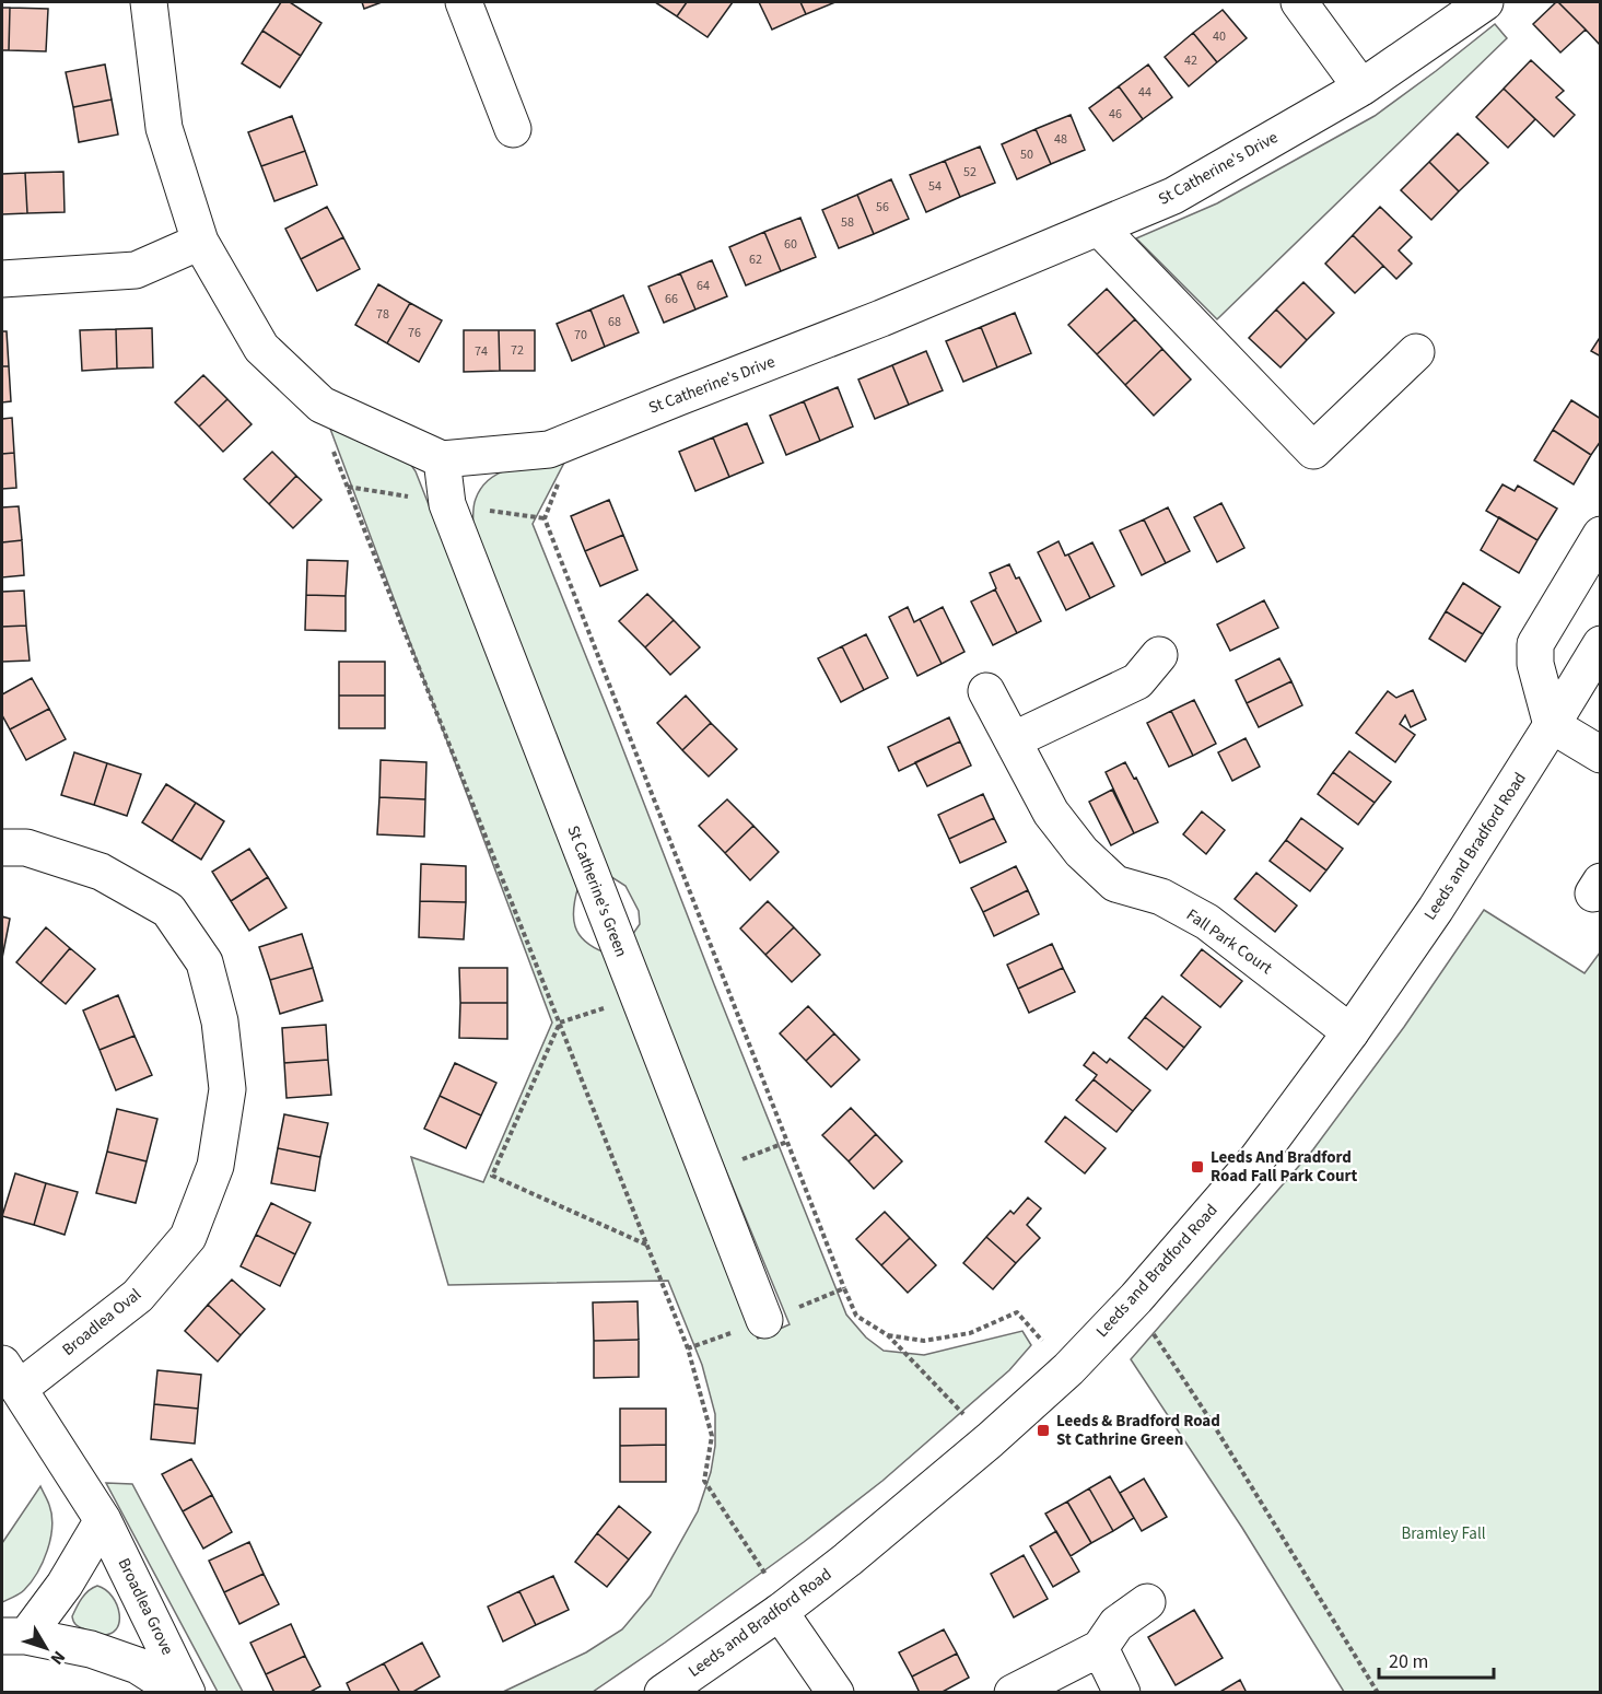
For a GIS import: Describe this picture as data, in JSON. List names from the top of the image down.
{
  "streets": {
    "street": [
      "St Catherine's Drive",
      "Leeds and Bradford Road",
      "St Catherine's Green",
      "Fall Park Court",
      "Broadlea Oval",
      "Broadlea Grove"
    ]
  },
  "crossings": [
    ["St Catherine's Drive", "St Catherine's Green"],
    ["Leeds and Bradford Road", "Fall Park Court"],
    ["Broadlea Oval", "Broadlea Grove"]
  ],
  "parks": ["Bramley Fall"],
  "places": {
    "transit": ["Leeds And Bradford Road Fall Park Court", "Leeds & Bradford Road St Cathrine Green"]
  },
  "house_numbers": [
    "40",
    "42",
    "44",
    "46",
    "48",
    "50",
    "52",
    "54",
    "56",
    "58",
    "60",
    "62",
    "64",
    "66",
    "78",
    "68",
    "76",
    "70",
    "72",
    "74"
  ],
  "scale_bar": "20 m",
  "north": "bottom right"
}
